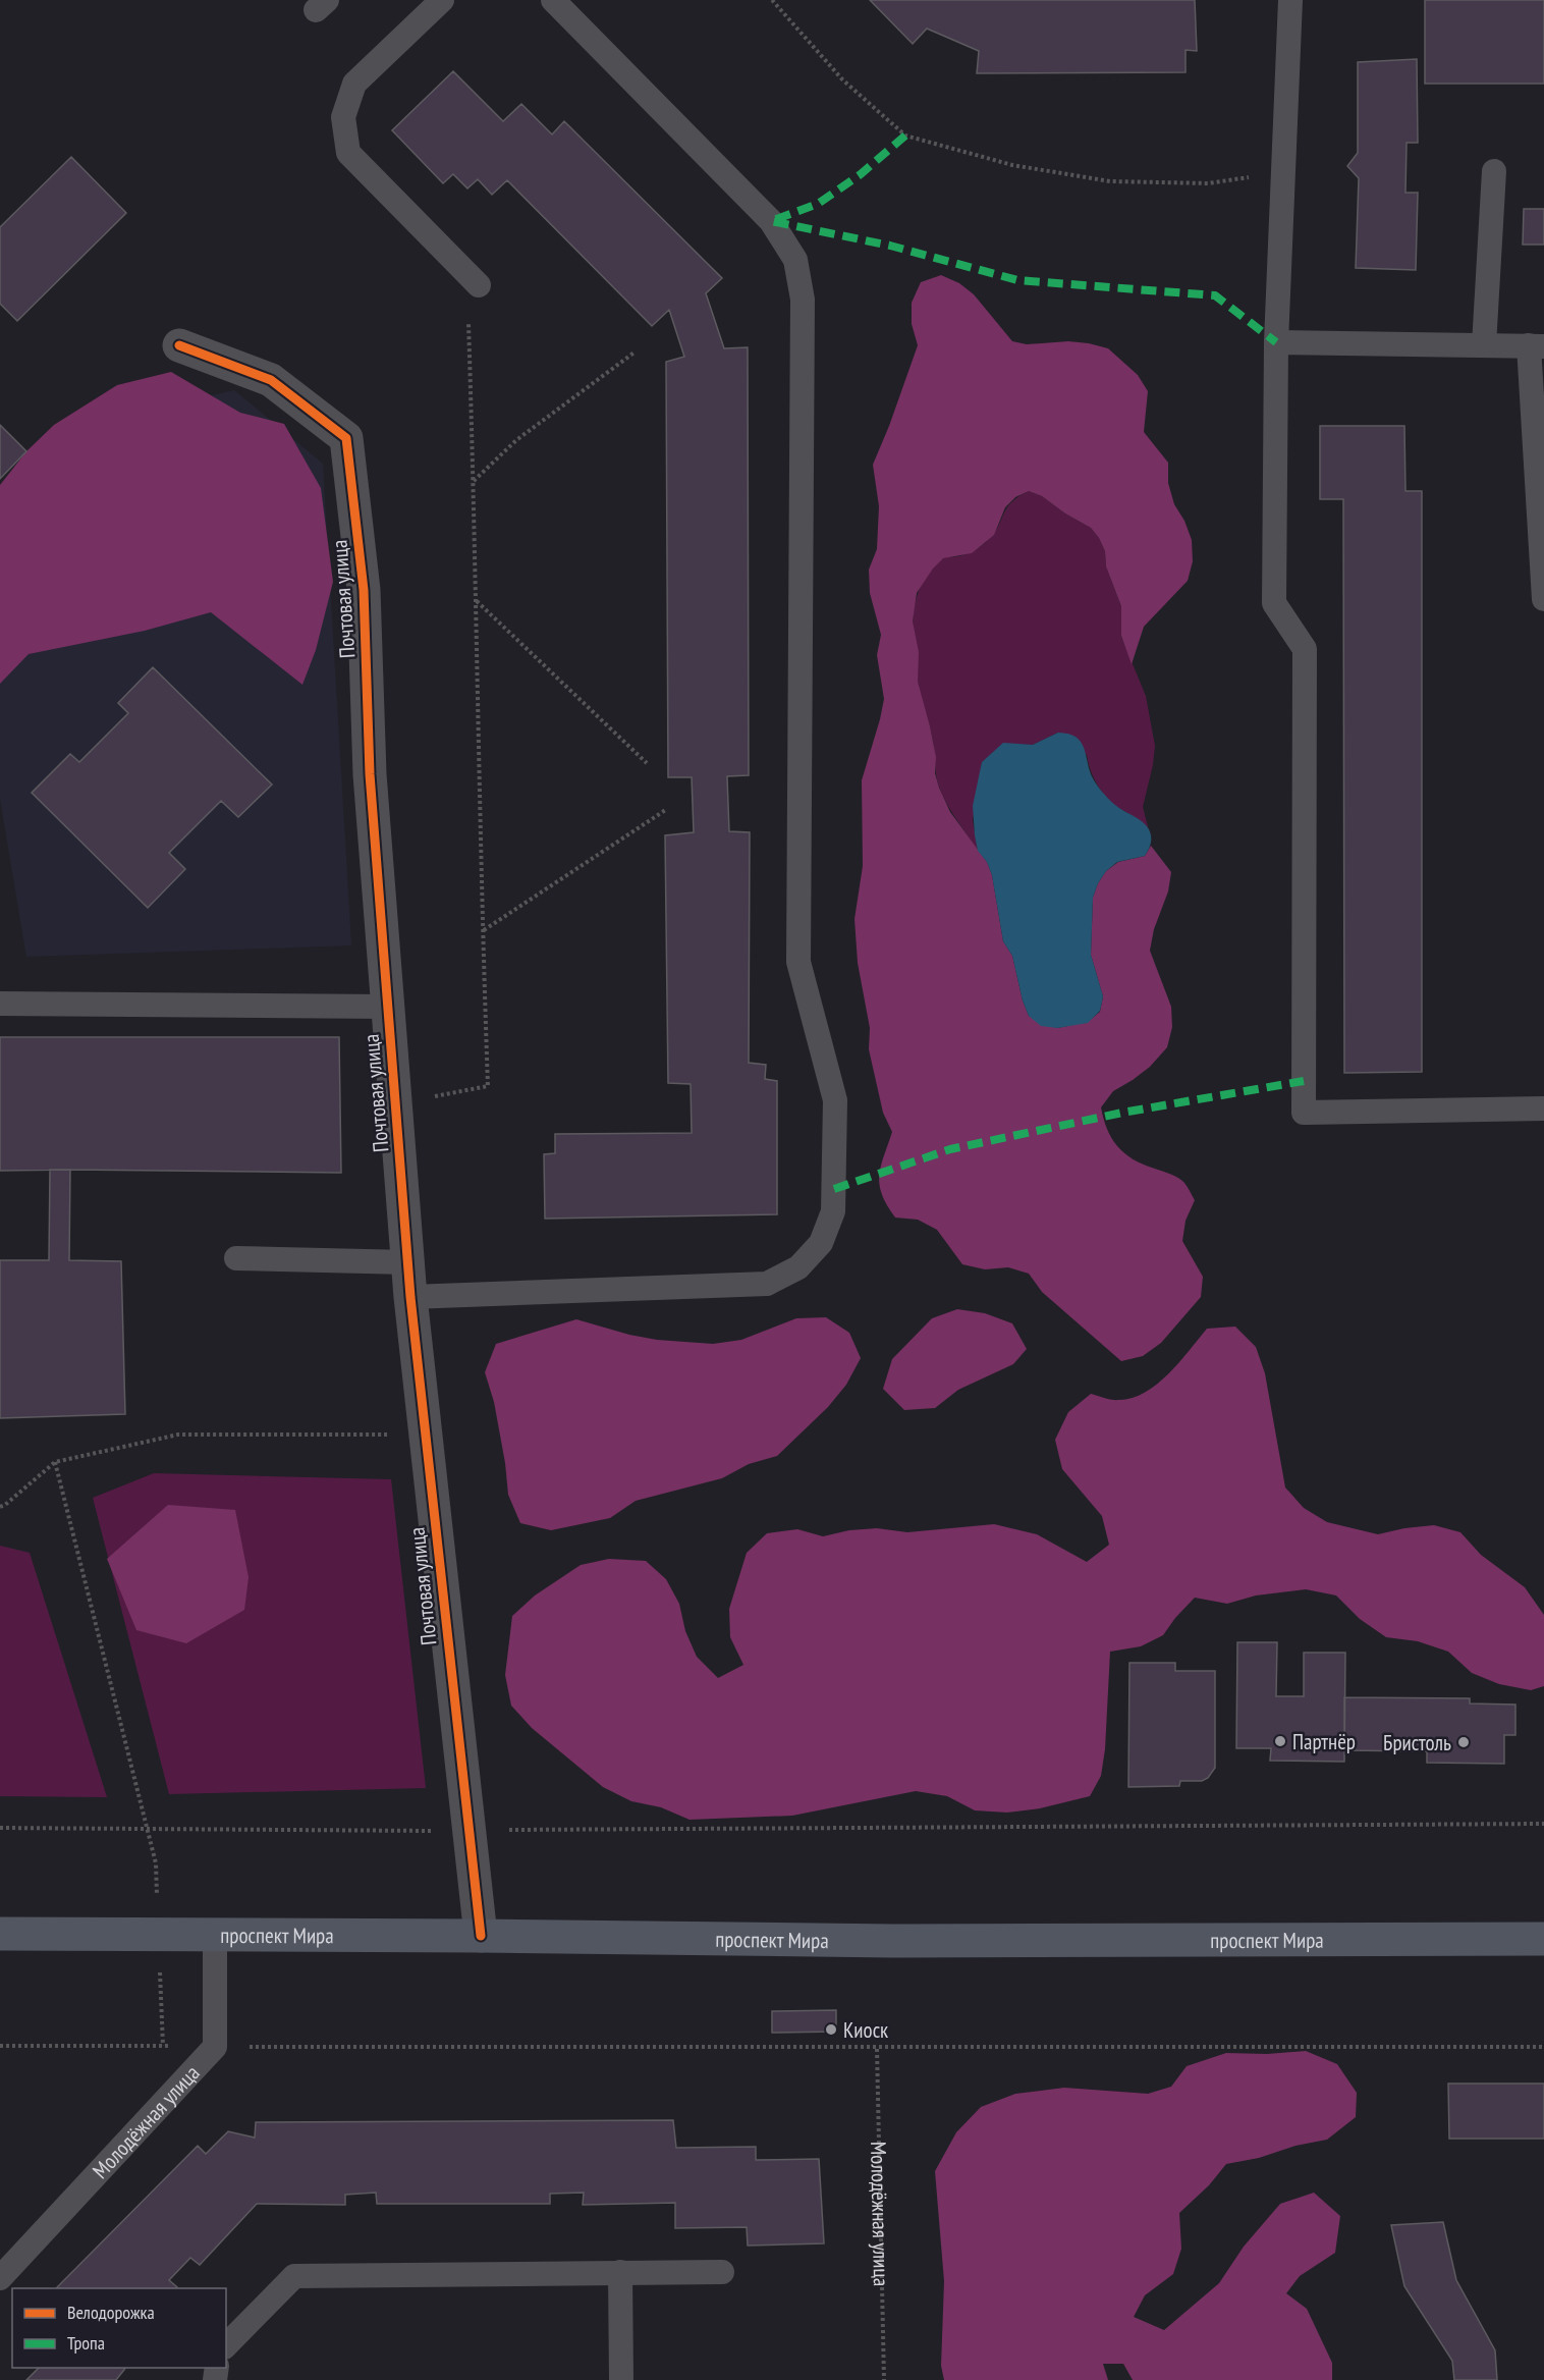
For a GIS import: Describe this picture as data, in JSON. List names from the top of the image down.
{
  "streets": {
    "main road": ["проспект Мира"],
    "street": ["Почтовая улица"],
    "lane": ["Молодёжная улица"]
  },
  "crossings": [
    ["Почтовая улица", "проспект Мира"],
    ["проспект Мира", "Молодёжная улица"]
  ],
  "places": ["Партнёр", "Бристоль", "Киоск"],
  "legend": ["Велодорожка", "Тропа"]
}
